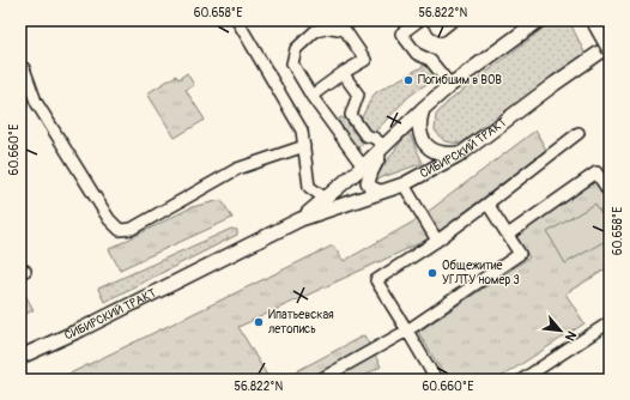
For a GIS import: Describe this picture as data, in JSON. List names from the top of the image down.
{
  "streets": {
    "main road": ["СИБИРСКИЙ ТРАКТ"]
  },
  "places": ["Погибшим в ВОВ", "Общежитие УГЛТУ номер 3", "Ипатьевская летопись"],
  "north": "bottom right",
  "coordinates": ["60.658°E", "56.822°N", "60.660°E"]
}
